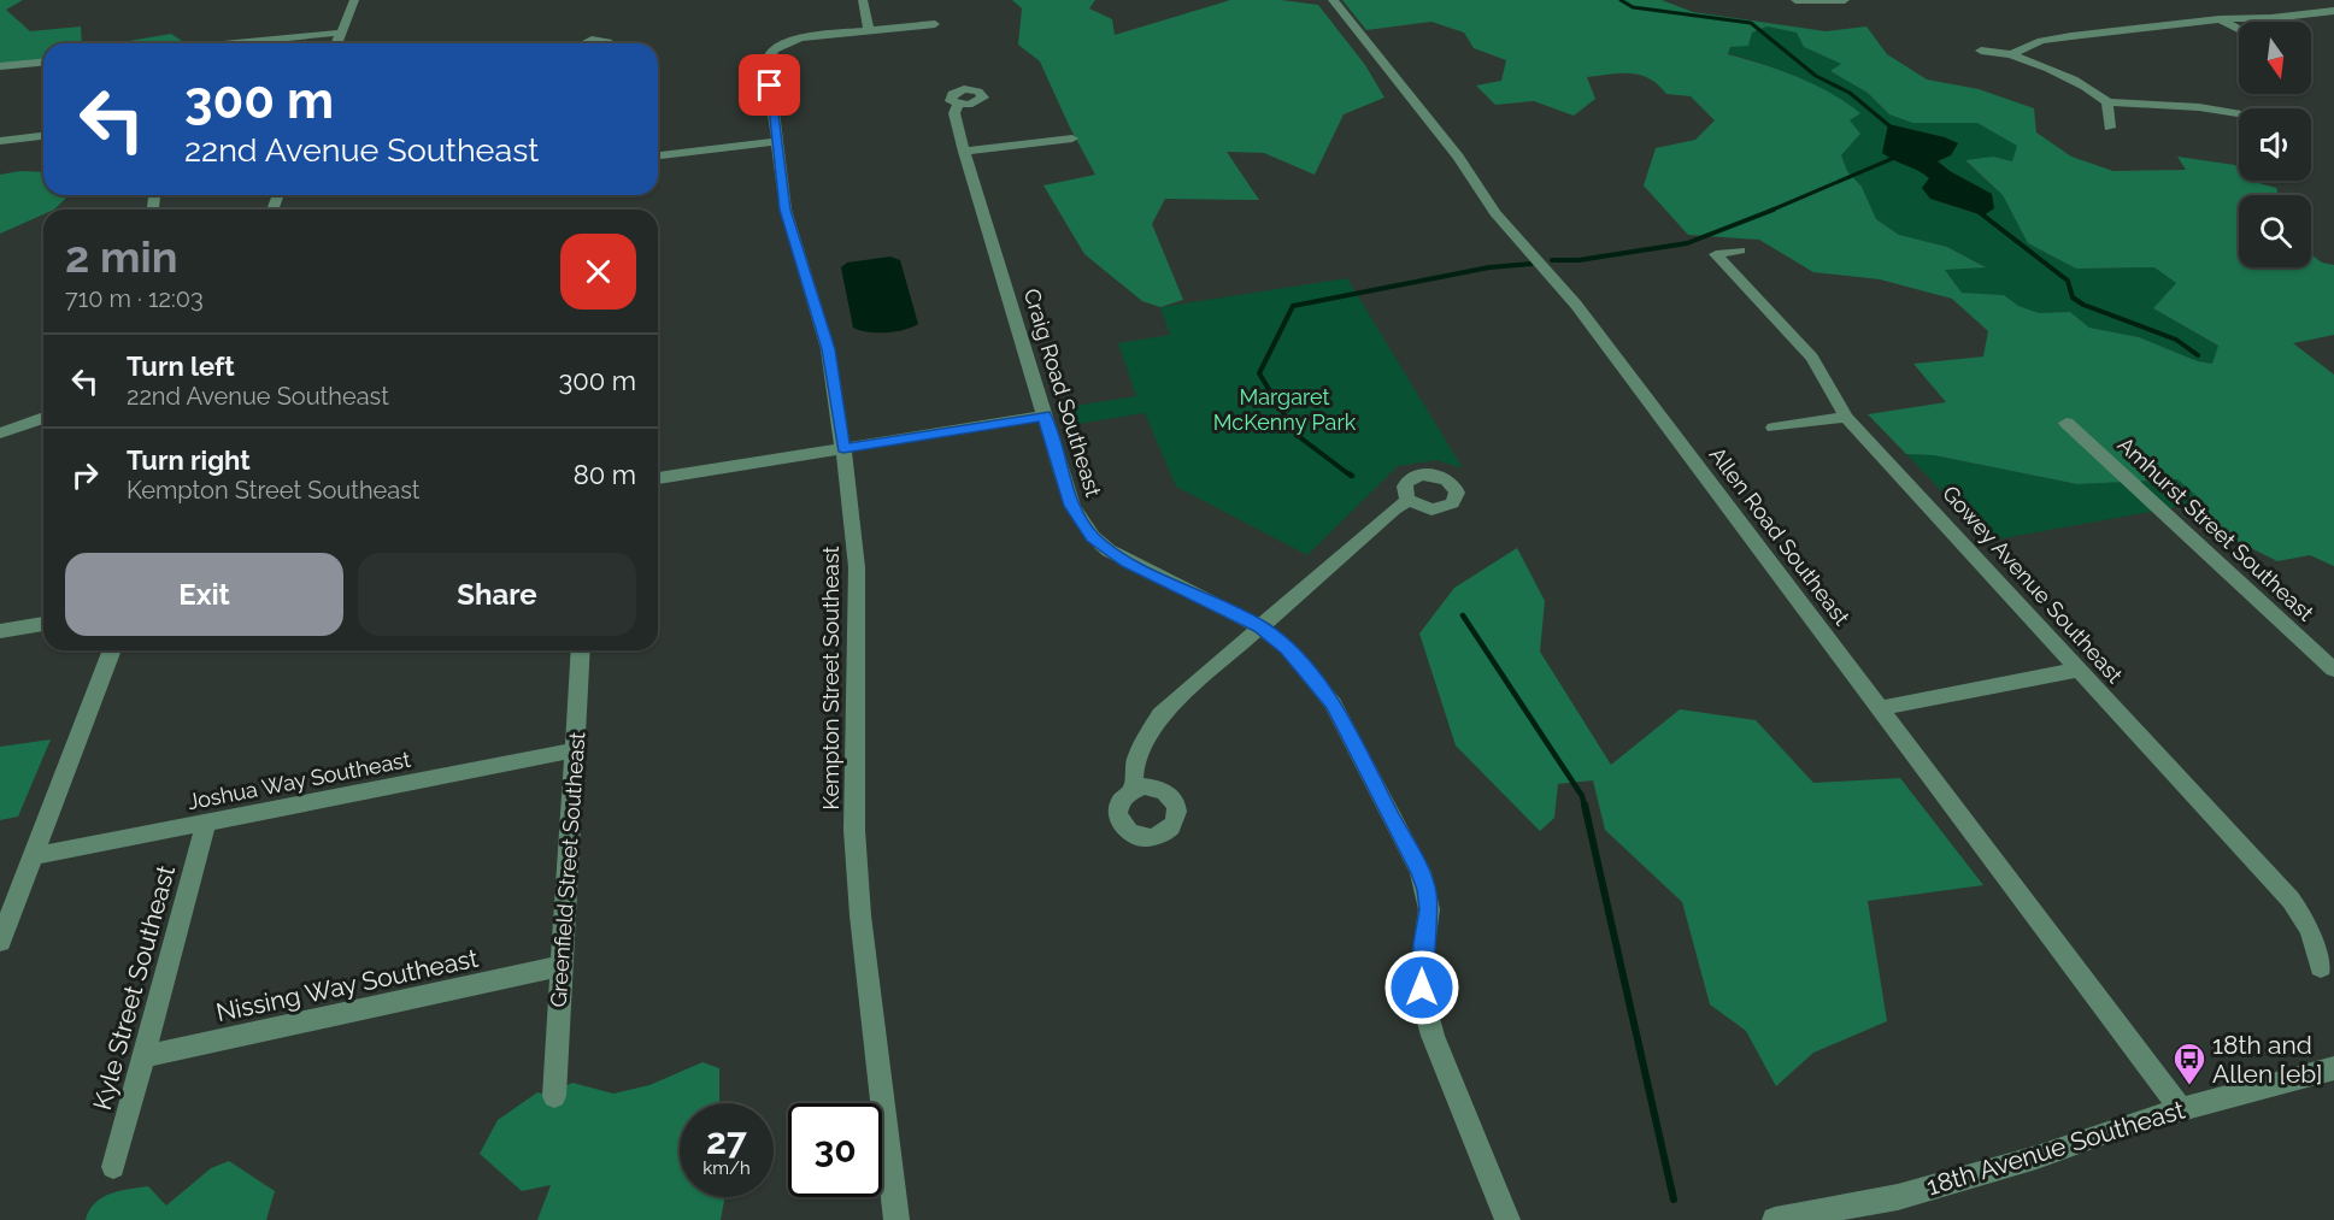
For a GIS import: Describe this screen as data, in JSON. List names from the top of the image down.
{
  "streets": {
    "street": [
      "Craig Road Southeast",
      "Amhurst Street Southeast",
      "Allen Road Southeast",
      "Gowey Avenue Southeast",
      "Kempton Street Southeast",
      "Joshua Way Southeast",
      "Greenfield Street Southeast",
      "Nissing Way Southeast",
      "Kyle Street Southeast",
      "18th Avenue Southeast"
    ]
  },
  "crossings": [
    ["Allen Road Southeast", "18th Avenue Southeast"],
    ["Joshua Way Southeast", "Greenfield Street Southeast"],
    ["Joshua Way Southeast", "Kyle Street Southeast"],
    ["Greenfield Street Southeast", "Nissing Way Southeast"],
    ["Nissing Way Southeast", "Kyle Street Southeast"]
  ],
  "parks": ["Margaret McKenny Park"],
  "places": {
    "bus stop": ["18th and Allen [eb]"]
  },
  "north": "bottom",
  "page": {
    "turn": ["300 m", "22nd Avenue Southeast"],
    "heading": ["2 min", "710 m · 12:03"],
    "list": [
      {
        "name": "Turn left",
        "note": "22nd Avenue Southeast",
        "value": "300 m"
      },
      {
        "name": "Turn right",
        "note": "Kempton Street Southeast",
        "value": "80 m"
      }
    ],
    "buttons": ["Exit", "Share"],
    "speed": "27 km/h",
    "limit": "30"
  }
}
